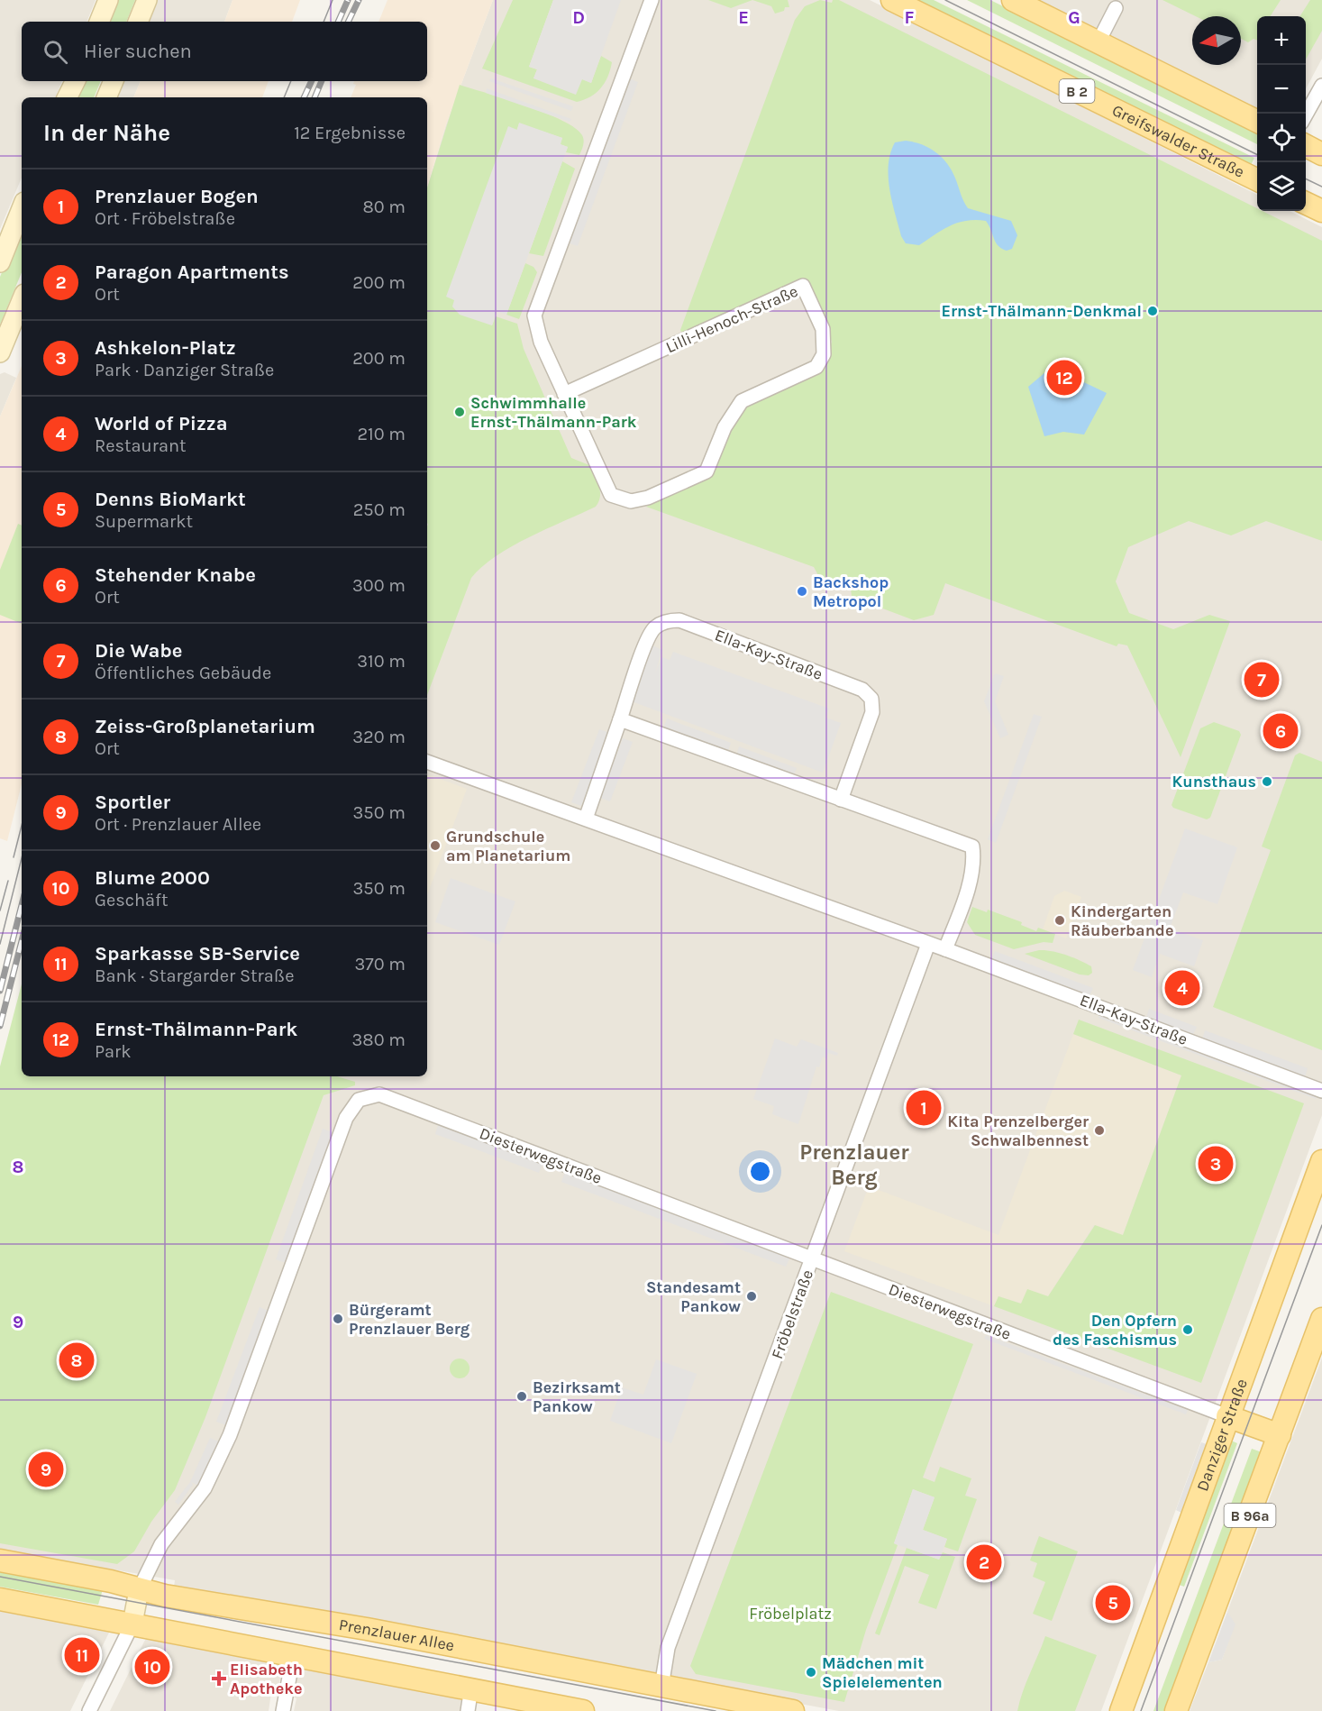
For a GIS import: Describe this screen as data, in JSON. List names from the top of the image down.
{
  "streets": {
    "main road": [
      "B 2",
      "Greifswalder Straße",
      "Danziger Straße",
      "B 96a",
      "Prenzlauer Allee"
    ],
    "street": [
      "Lilli-Henoch-Straße",
      "Ella-Kay-Straße",
      "Diesterwegstraße",
      "Fröbelstraße"
    ]
  },
  "crossings": [
    ["Ella-Kay-Straße", "Fröbelstraße"],
    ["Diesterwegstraße", "Fröbelstraße"],
    ["Diesterwegstraße", "Danziger Straße"],
    ["Diesterwegstraße", "Prenzlauer Allee"],
    ["Fröbelstraße", "Prenzlauer Allee"]
  ],
  "districts": ["Prenzlauer Berg"],
  "parks": ["Fröbelplatz"],
  "places": {
    "other": [
      "Ernst-Thälmann-Denkmal",
      "Schwimmhalle Ernst-Thälmann-Park",
      "Backshop Metropol",
      "Kunsthaus",
      "Grundschule am Planetarium",
      "Kindergarten Räuberbande",
      "Kita Prenzelberger Schwalbennest",
      "Standesamt Pankow",
      "Bürgeramt Prenzlauer Berg",
      "Den Opfern des Faschismus",
      "Bezirksamt Pankow",
      "Mädchen mit Spielelementen"
    ],
    "health": ["Elisabeth Apotheke"]
  },
  "north": "left",
  "page": {
    "map_buttons": ["+", "−"],
    "search": "Hier suchen",
    "heading": ["In der Nähe", "12 Ergebnisse"],
    "list": [
      {
        "mark": "1",
        "name": "Prenzlauer Bogen",
        "note": "Ort · Fröbelstraße",
        "value": "80 m"
      },
      {
        "mark": "2",
        "name": "Paragon Apartments",
        "note": "Ort",
        "value": "200 m"
      },
      {
        "mark": "3",
        "name": "Ashkelon-Platz",
        "note": "Park · Danziger Straße",
        "value": "200 m"
      },
      {
        "mark": "4",
        "name": "World of Pizza",
        "note": "Restaurant",
        "value": "210 m"
      },
      {
        "mark": "5",
        "name": "Denns BioMarkt",
        "note": "Supermarkt",
        "value": "250 m"
      },
      {
        "mark": "6",
        "name": "Stehender Knabe",
        "note": "Ort",
        "value": "300 m"
      },
      {
        "mark": "7",
        "name": "Die Wabe",
        "note": "Öffentliches Gebäude",
        "value": "310 m"
      },
      {
        "mark": "8",
        "name": "Zeiss-Großplanetarium",
        "note": "Ort",
        "value": "320 m"
      },
      {
        "mark": "9",
        "name": "Sportler",
        "note": "Ort · Prenzlauer Allee",
        "value": "350 m"
      },
      {
        "mark": "10",
        "name": "Blume 2000",
        "note": "Geschäft",
        "value": "350 m"
      },
      {
        "mark": "11",
        "name": "Sparkasse SB-Service",
        "note": "Bank · Stargarder Straße",
        "value": "370 m"
      },
      {
        "mark": "12",
        "name": "Ernst-Thälmann-Park",
        "note": "Park",
        "value": "380 m"
      }
    ],
    "pins": [
      "12",
      "7",
      "6",
      "4",
      "1",
      "3",
      "8",
      "9",
      "2",
      "5",
      "11",
      "10"
    ]
  },
  "grid": {
    "columns": [
      "D",
      "E",
      "F",
      "G"
    ],
    "rows": ["8", "9"]
  }
}
